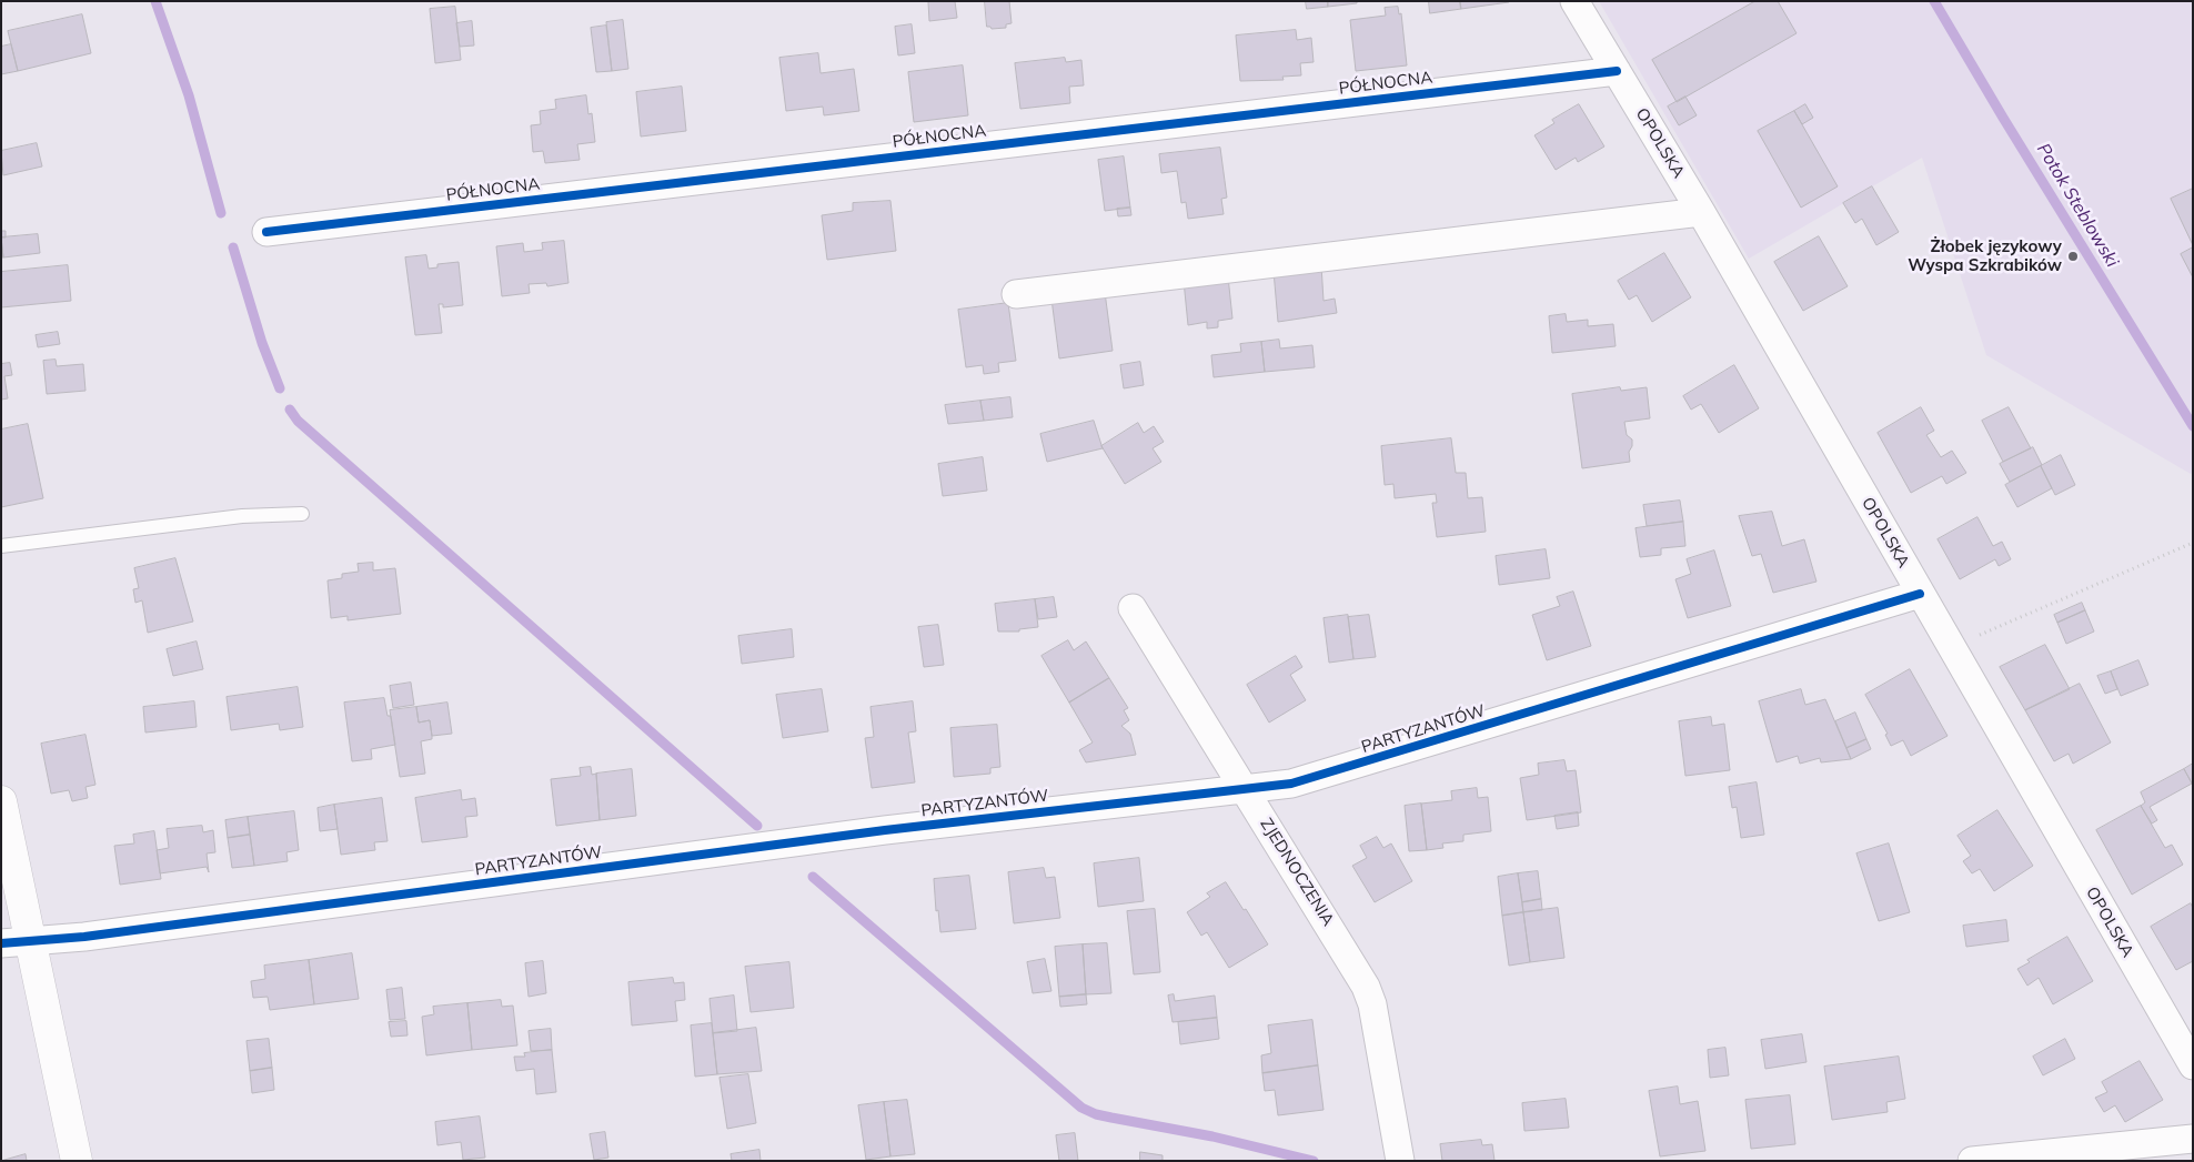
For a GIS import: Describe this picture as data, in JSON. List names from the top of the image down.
{
  "streets": {
    "street": [
      "PÓŁNOCNA",
      "OPOLSKA",
      "PARTYZANTÓW",
      "ZJEDNOCZENIA"
    ]
  },
  "crossings": [
    ["PÓŁNOCNA", "OPOLSKA"],
    ["OPOLSKA", "PARTYZANTÓW"],
    ["PARTYZANTÓW", "ZJEDNOCZENIA"]
  ],
  "water": ["Potok Steblowski"],
  "places": ["Żłobek językowy Wyspa Szkrabików"]
}
